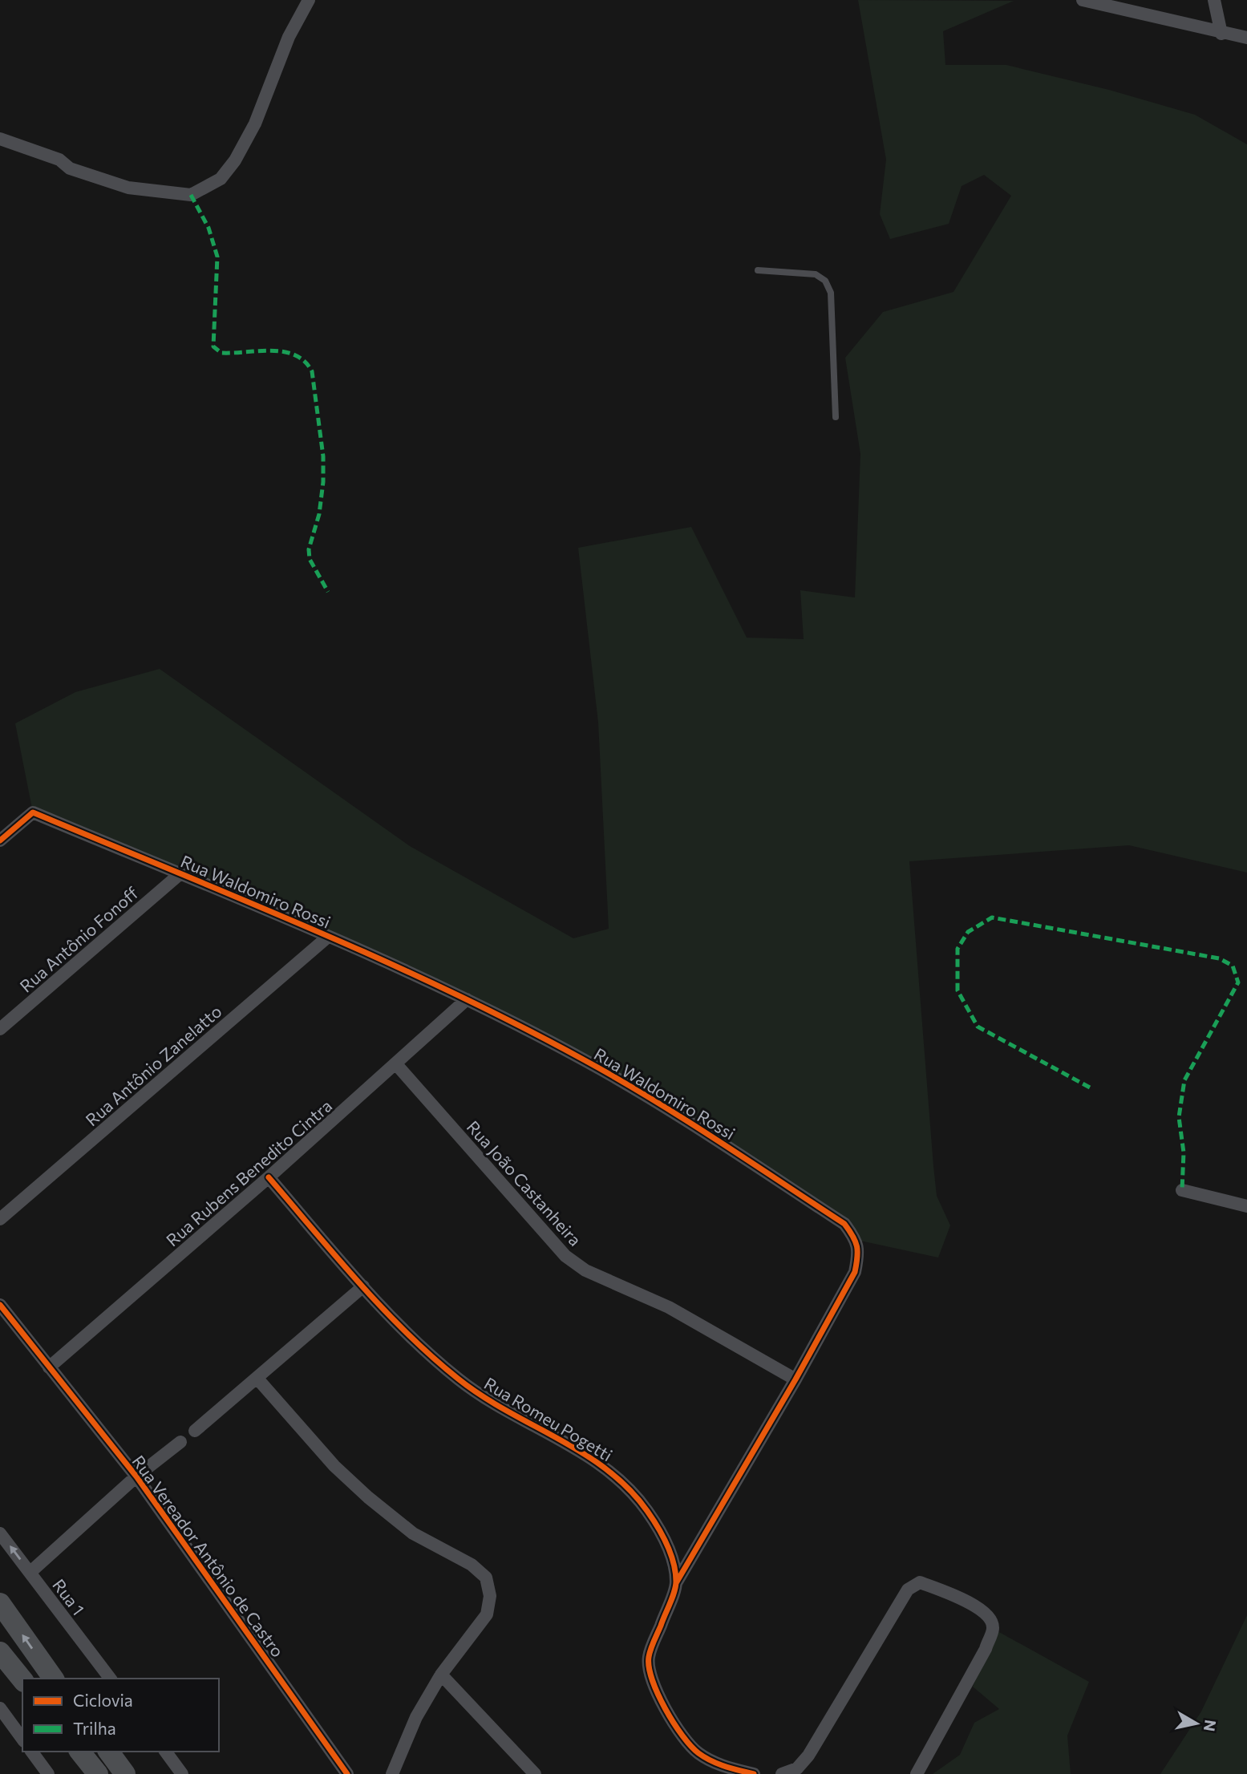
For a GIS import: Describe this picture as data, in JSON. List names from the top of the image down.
{
  "streets": {
    "street": [
      "Rua Waldomiro Rossi",
      "Rua Antônio Fonoff",
      "Rua Antônio Zanelatto",
      "Rua Rubens Benedito Cintra",
      "Rua João Castanheira",
      "Rua Romeu Pogetti",
      "Rua Vereador Antônio de Castro",
      "Rua 1"
    ]
  },
  "crossings": [
    ["Rua Waldomiro Rossi", "Rua Antônio Fonoff"],
    ["Rua Waldomiro Rossi", "Rua Antônio Zanelatto"],
    ["Rua Waldomiro Rossi", "Rua Rubens Benedito Cintra"],
    ["Rua Waldomiro Rossi", "Rua João Castanheira"],
    ["Rua Waldomiro Rossi", "Rua Romeu Pogetti"],
    ["Rua Rubens Benedito Cintra", "Rua João Castanheira"],
    ["Rua Rubens Benedito Cintra", "Rua Romeu Pogetti"],
    ["Rua Rubens Benedito Cintra", "Rua Vereador Antônio de Castro"]
  ],
  "legend": ["Ciclovia", "Trilha"],
  "north": "right"
}
